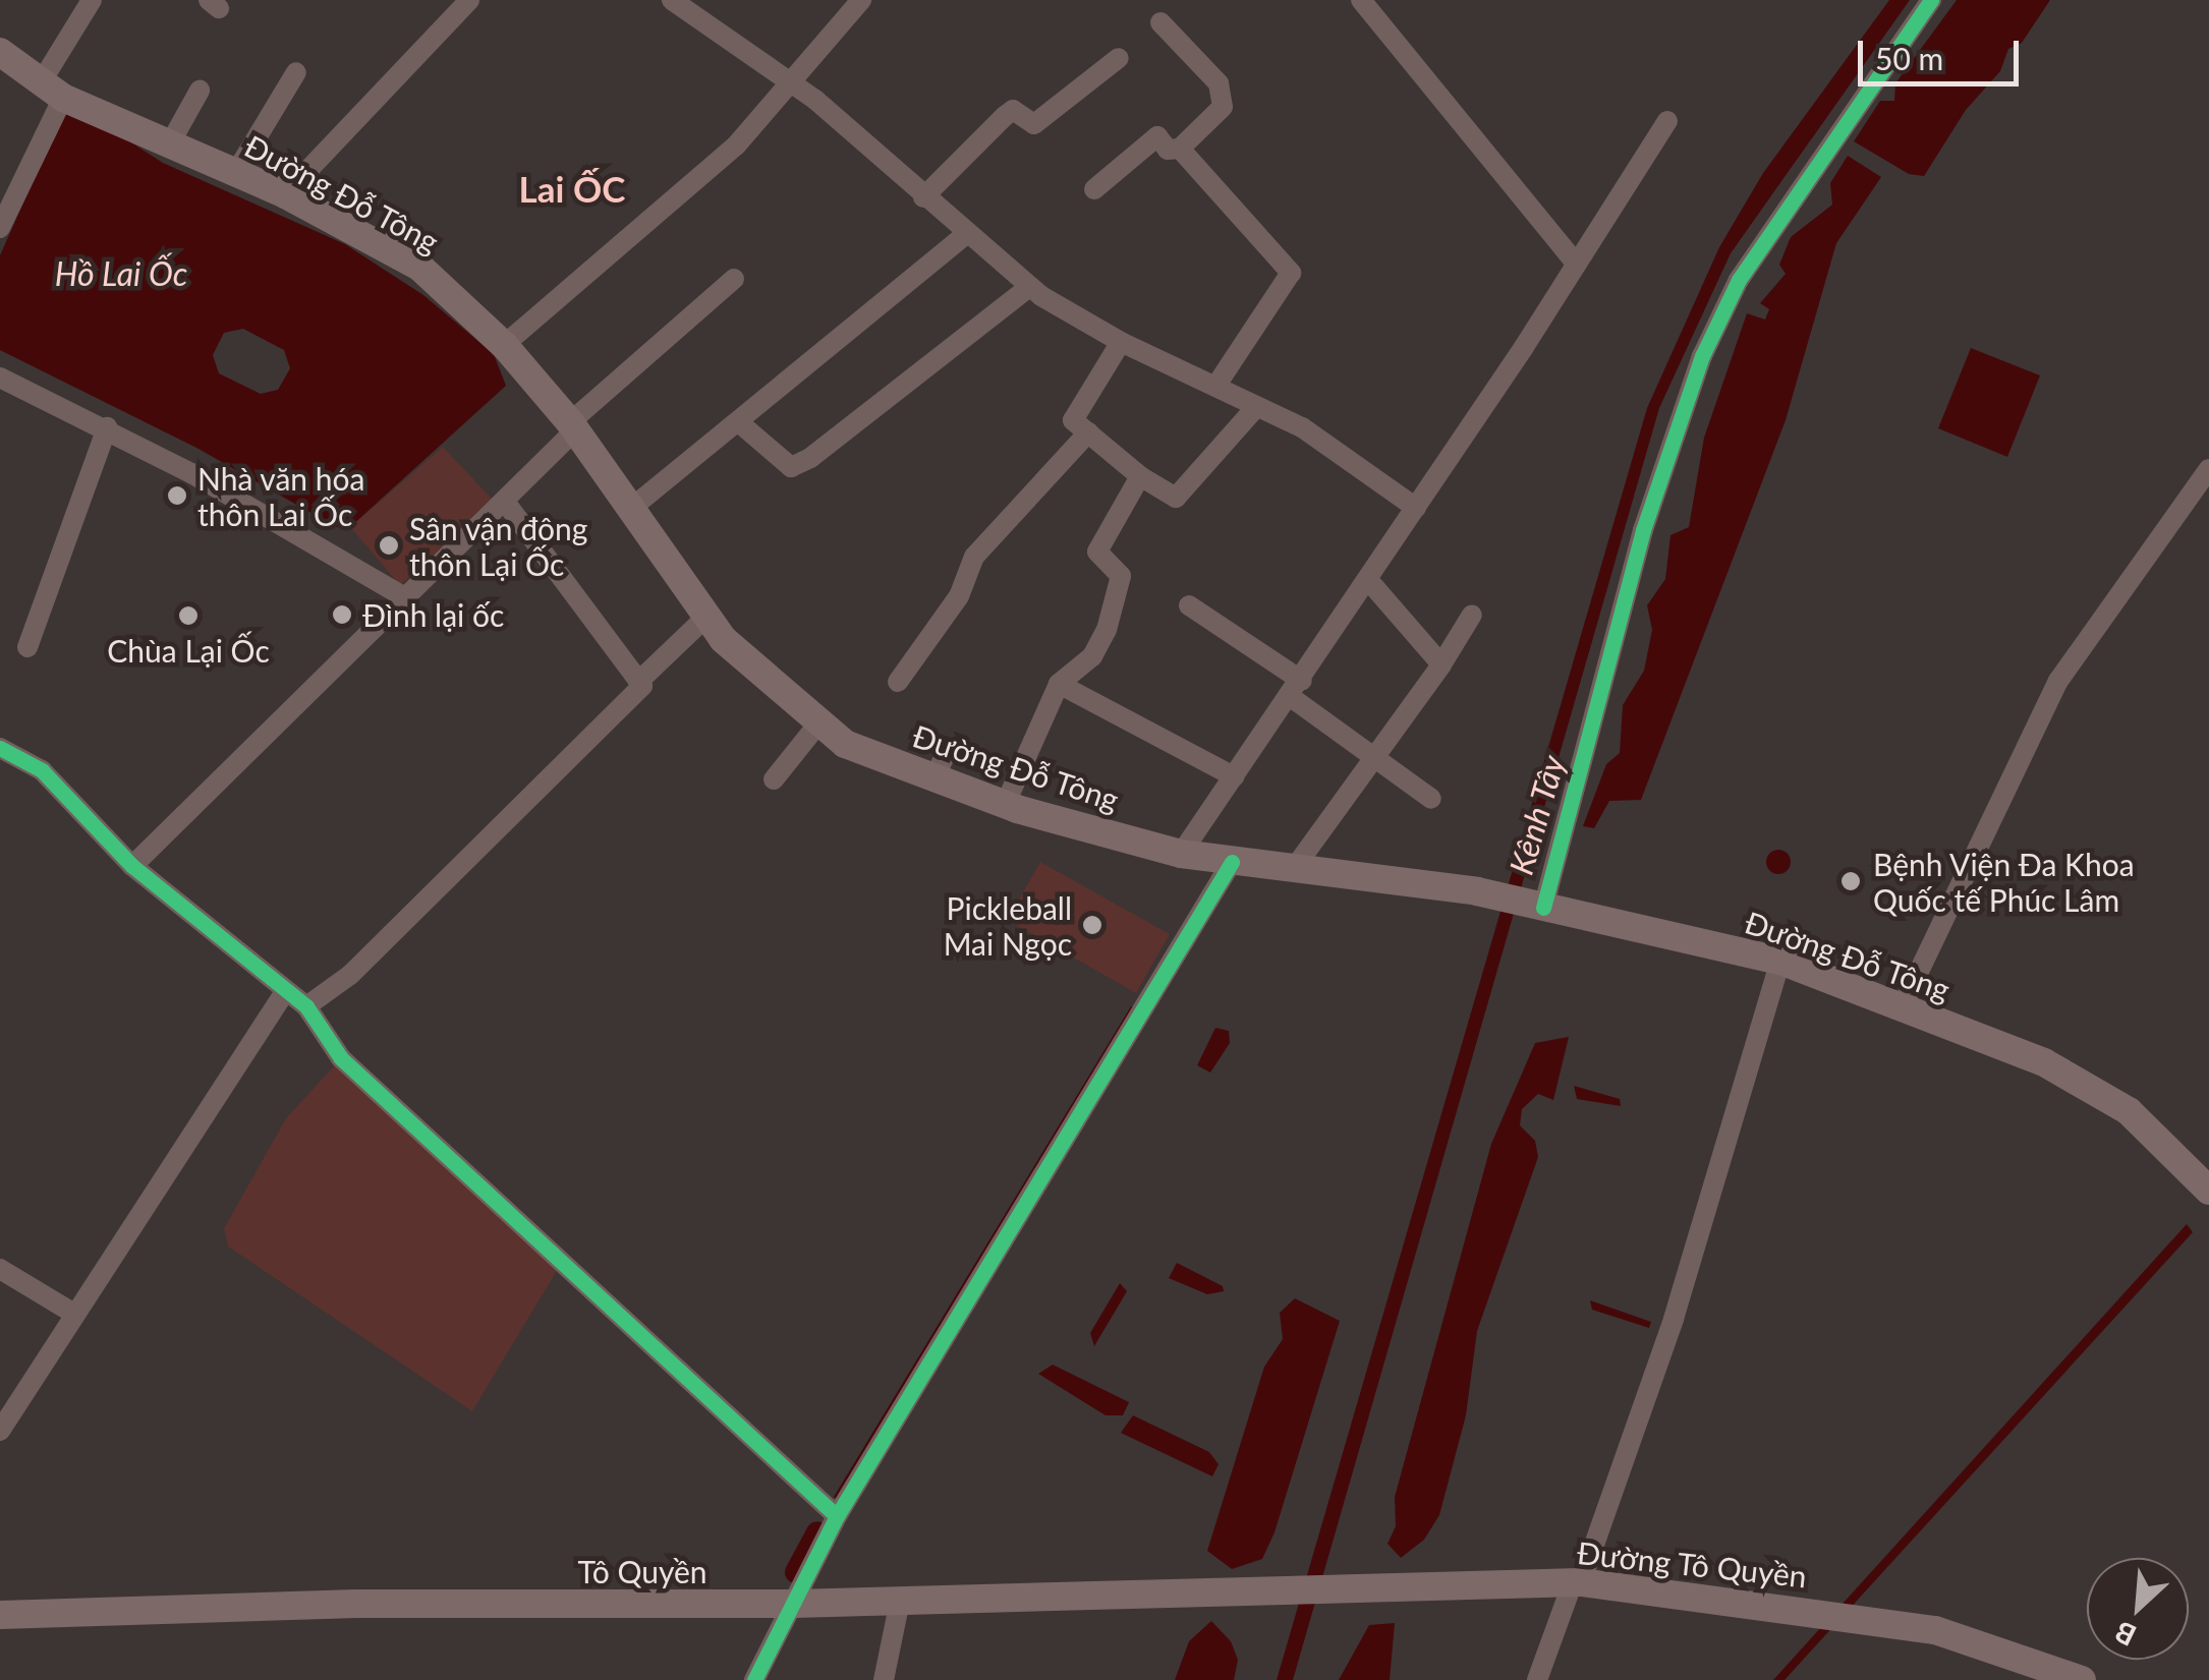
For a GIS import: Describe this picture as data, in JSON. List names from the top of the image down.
{
  "streets": {
    "main road": ["Đường Đỗ Tông", "Đường Tô Quyền", "Tô Quyền"]
  },
  "crossings": [
    ["Đường Tô Quyền", "Tô Quyền"]
  ],
  "districts": ["Lai ỐC"],
  "water": ["Hồ Lai Ốc", "Kênh Tây"],
  "places": [
    "Nhà văn hóa thôn Lai Ốc",
    "Sân vận động thôn Lại Ốc",
    "Đình lại ốc",
    "Chùa Lại Ốc",
    "Bệnh Viện Đa Khoa Quốc tế Phúc Lâm",
    "Pickleball Mai Ngọc"
  ],
  "scale_bar": "50 m",
  "north": "bottom left"
}
